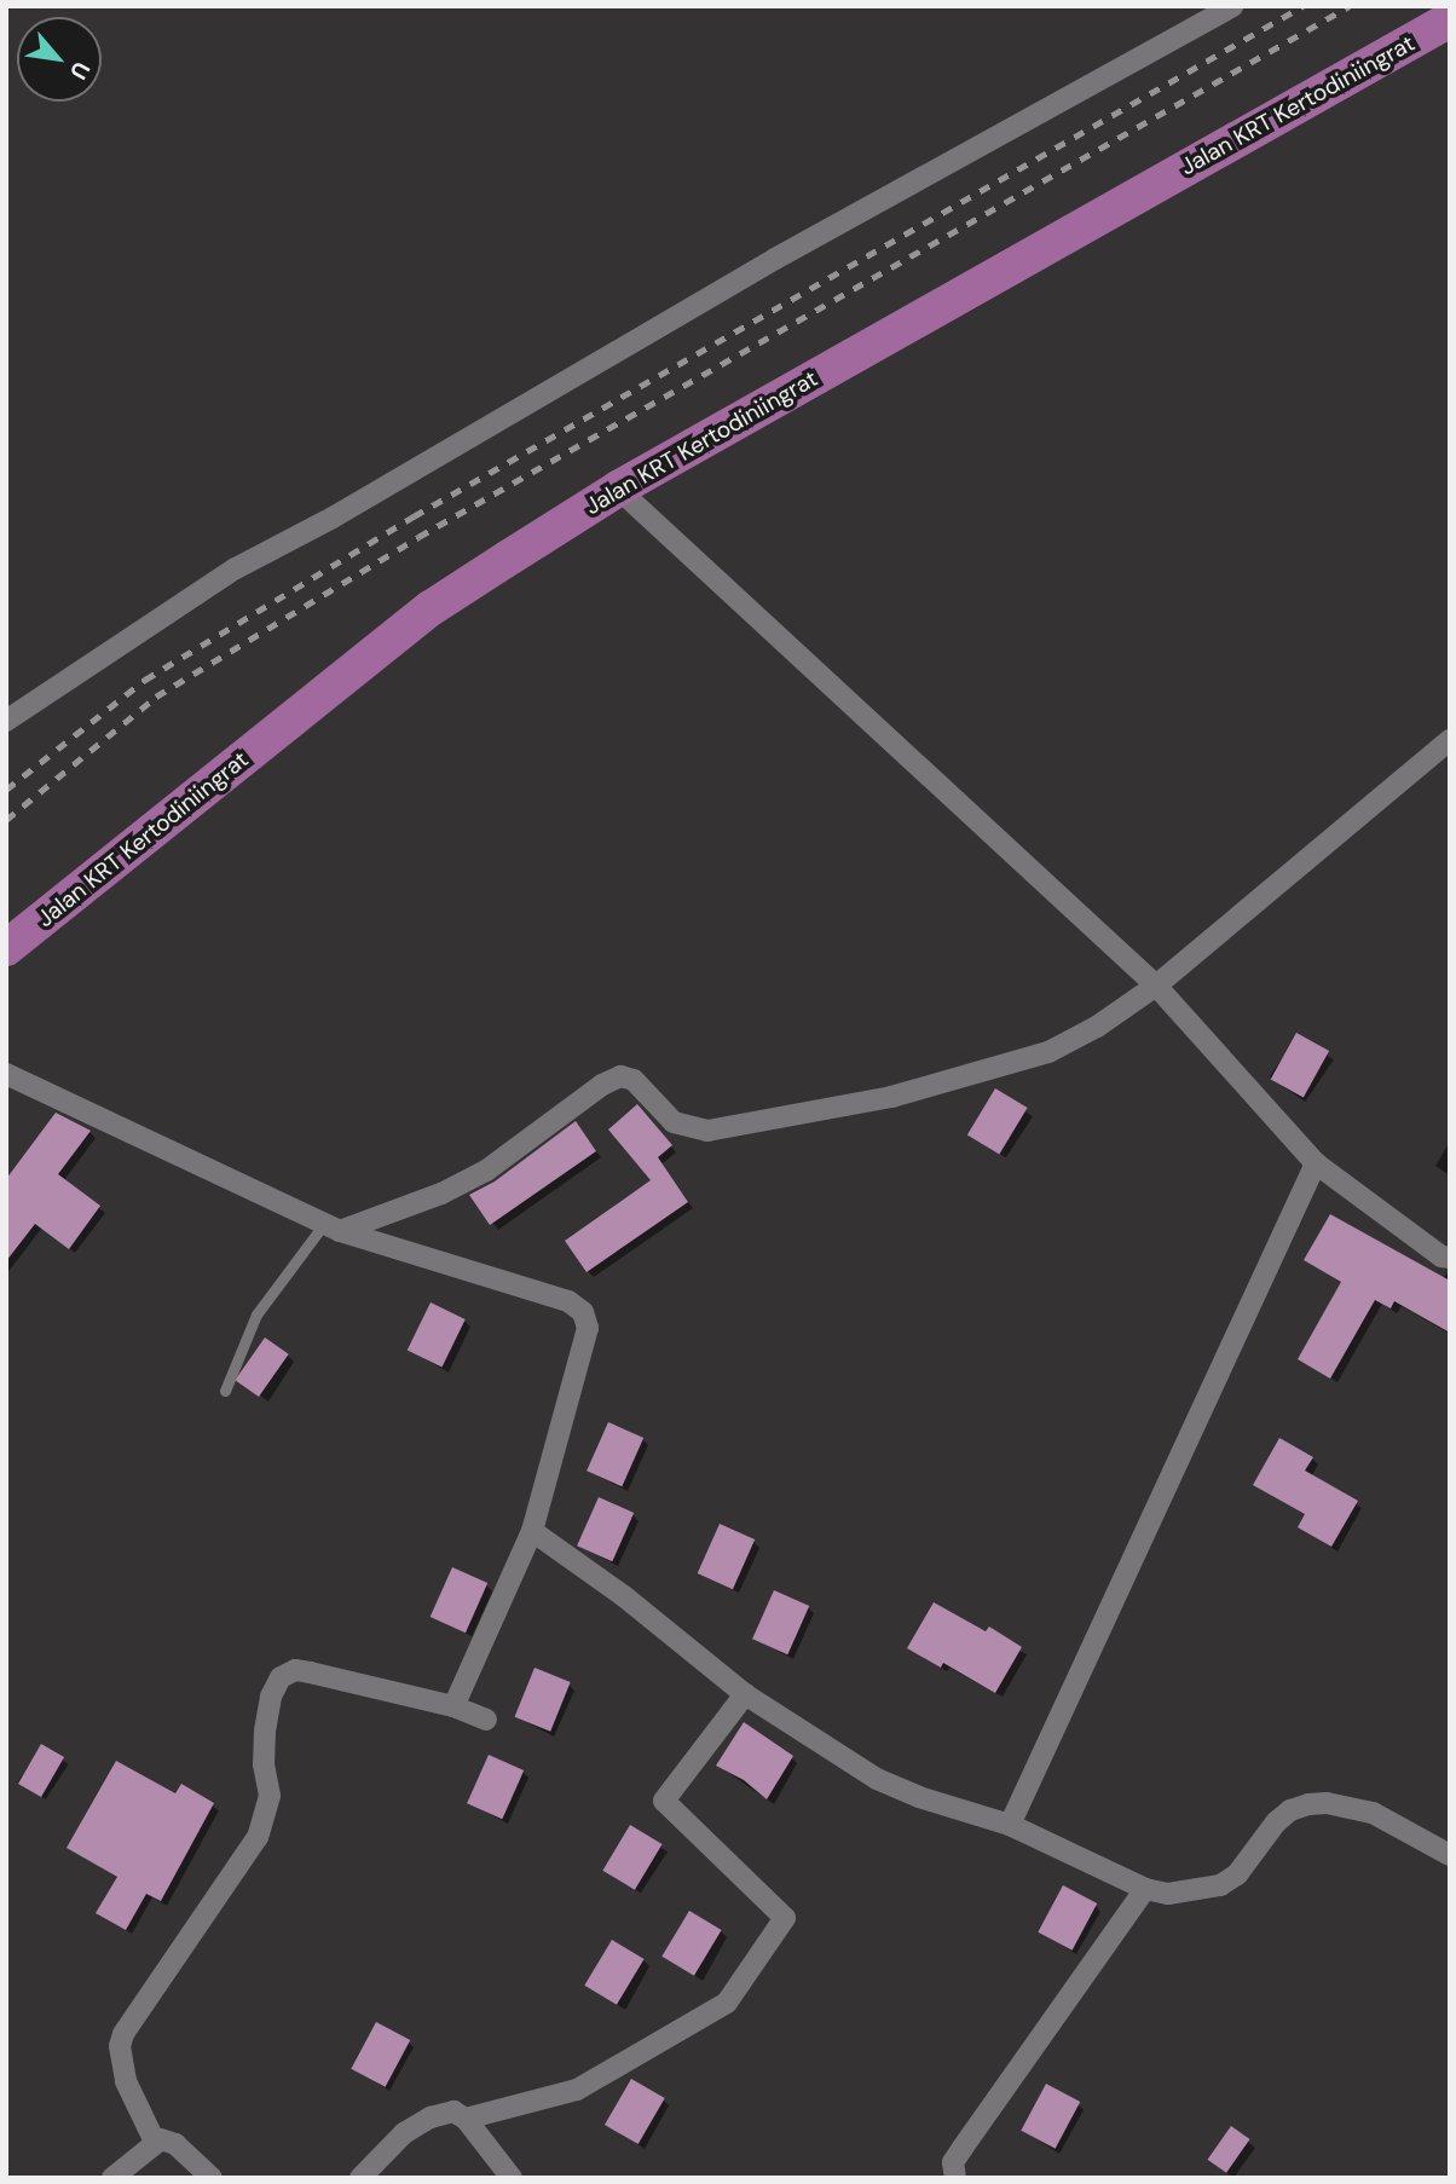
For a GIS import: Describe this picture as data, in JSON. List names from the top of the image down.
{
  "streets": {
    "main road": ["Jalan KRT Kertodiniingrat"]
  },
  "north": "bottom right"
}
